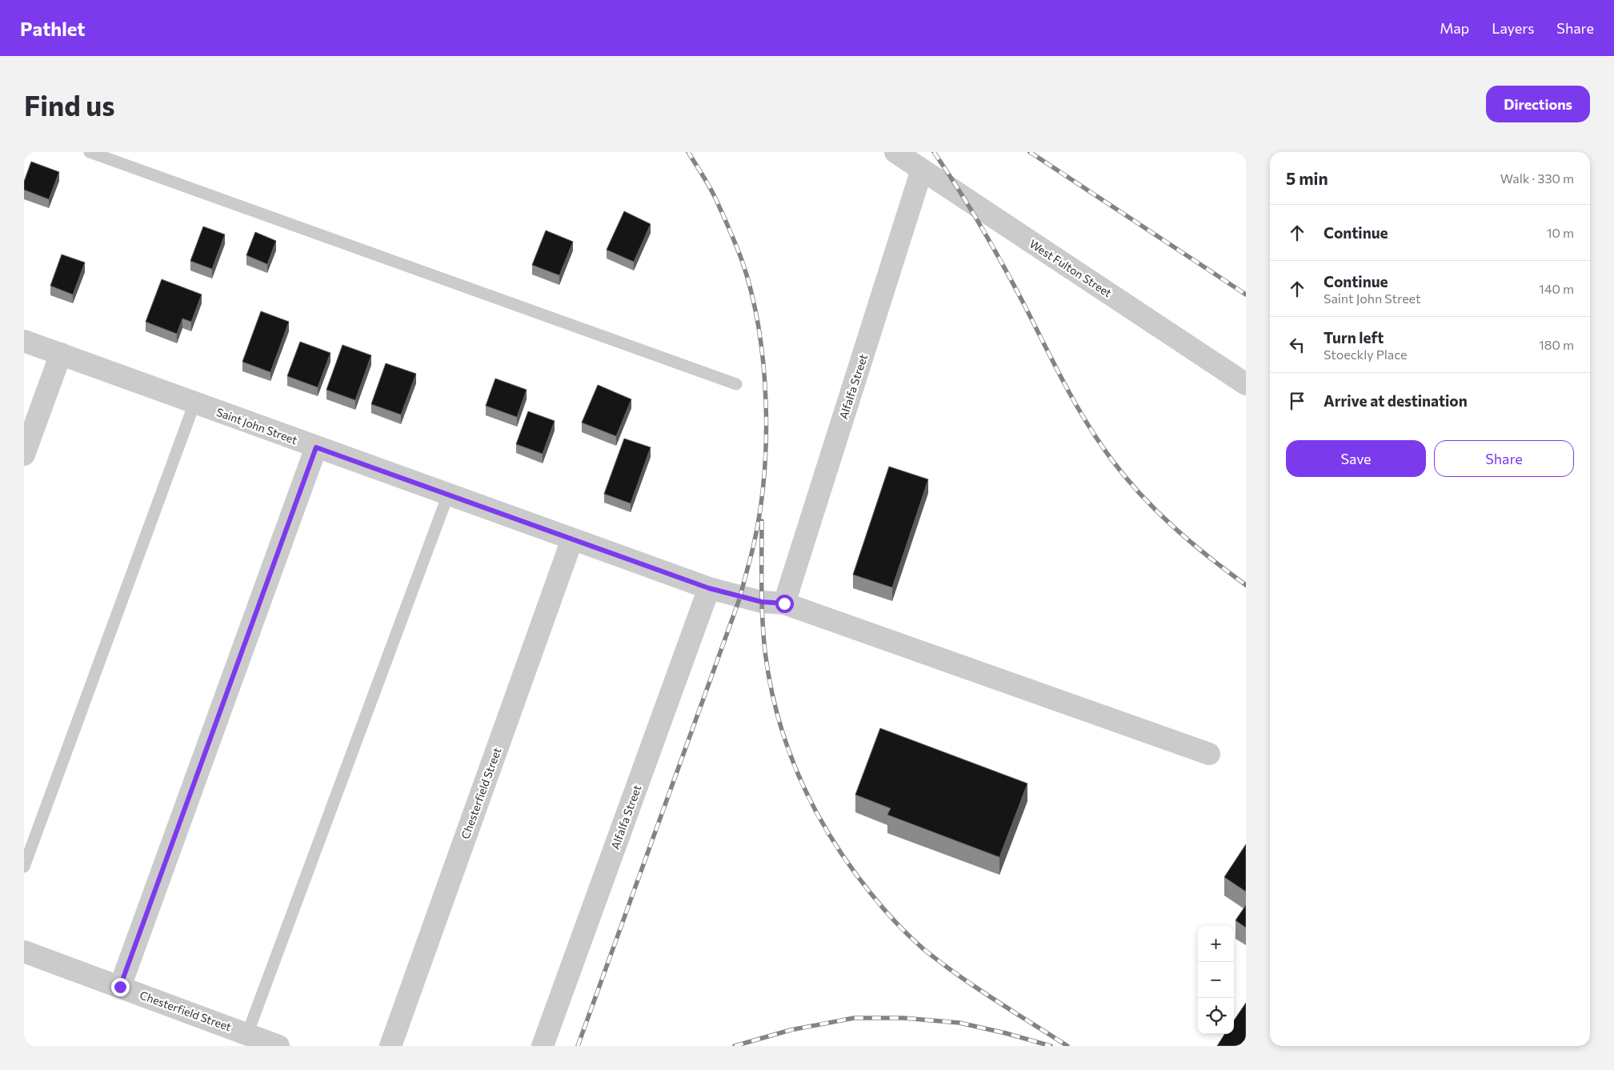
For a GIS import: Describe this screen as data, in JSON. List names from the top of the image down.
{
  "streets": {
    "street": [
      "West Fulton Street",
      "Alfalfa Street",
      "Saint John Street",
      "Chesterfield Street"
    ]
  },
  "crossings": [
    ["West Fulton Street", "Alfalfa Street"],
    ["Alfalfa Street", "Saint John Street"],
    ["Saint John Street", "Chesterfield Street"]
  ],
  "page": {
    "header": "Pathlet",
    "nav": ["Map", "Layers", "Share"],
    "buttons": [
      "Directions",
      ["Save", "Share"]
    ],
    "title": "Find us",
    "heading": ["5 min", "Walk · 330 m"],
    "list": [
      ["Continue", "10 m"],
      ["Continue", "Saint John Street", "140 m"],
      ["Turn left", "Stoeckly Place", "180 m"],
      "Arrive at destination"
    ],
    "map_buttons": ["+", "−"]
  }
}
